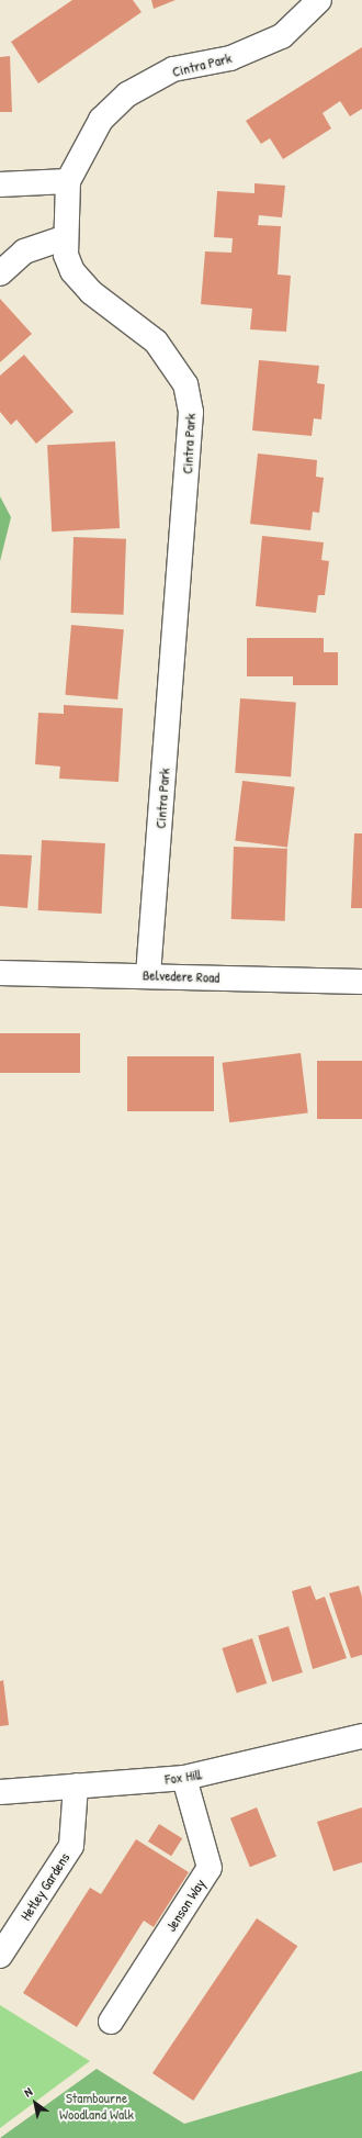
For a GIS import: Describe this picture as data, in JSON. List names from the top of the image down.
{
  "streets": {
    "street": [
      "Cintra Park",
      "Belvedere Road",
      "Fox Hill",
      "Hetley Gardens",
      "Jenson Way"
    ]
  },
  "crossings": [
    ["Cintra Park", "Belvedere Road"],
    ["Fox Hill", "Hetley Gardens"],
    ["Fox Hill", "Jenson Way"]
  ],
  "parks": ["Stambourne Woodland Walk"],
  "north": "top left"
}
